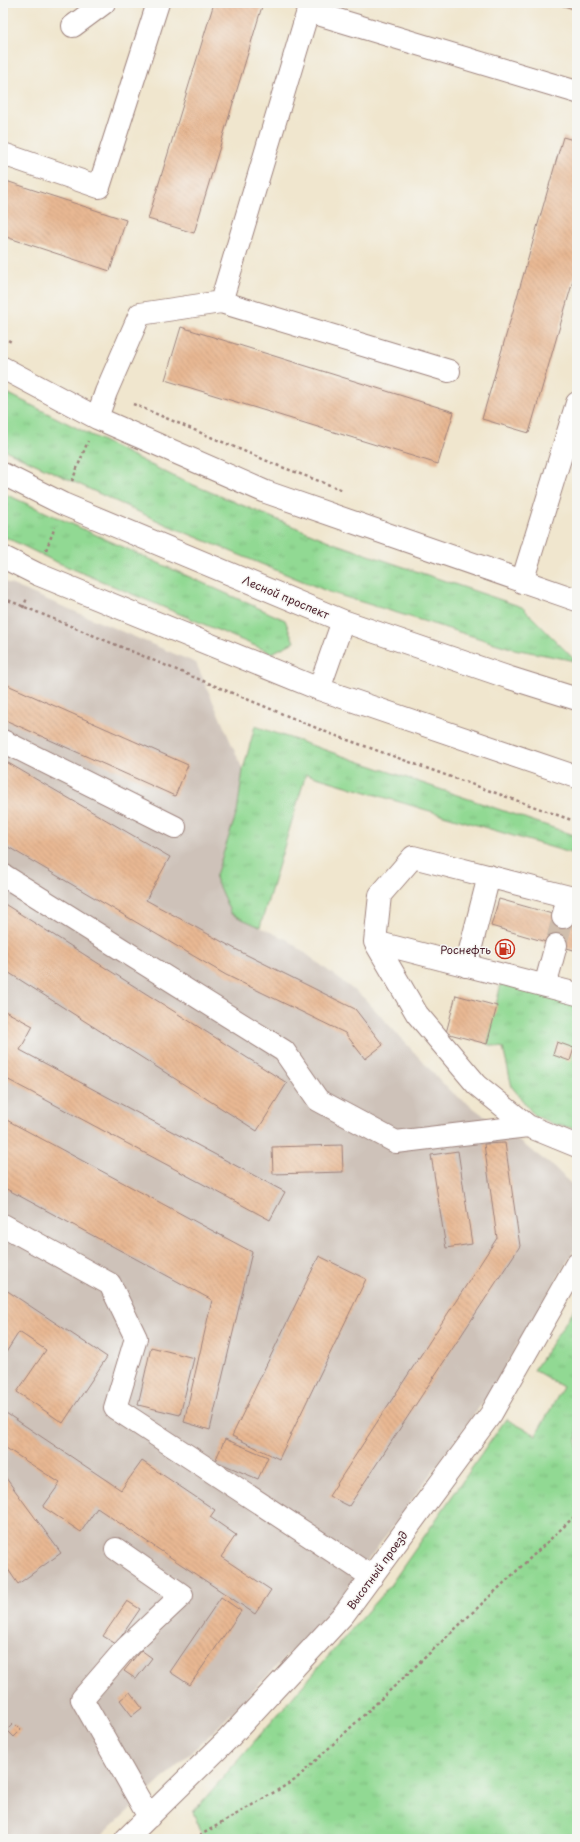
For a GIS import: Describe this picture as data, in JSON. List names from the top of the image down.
{
  "streets": {
    "main road": ["Лесной проспект", "Высотный проезд"]
  },
  "places": {
    "fuel station": ["Роснефть"]
  }
}
